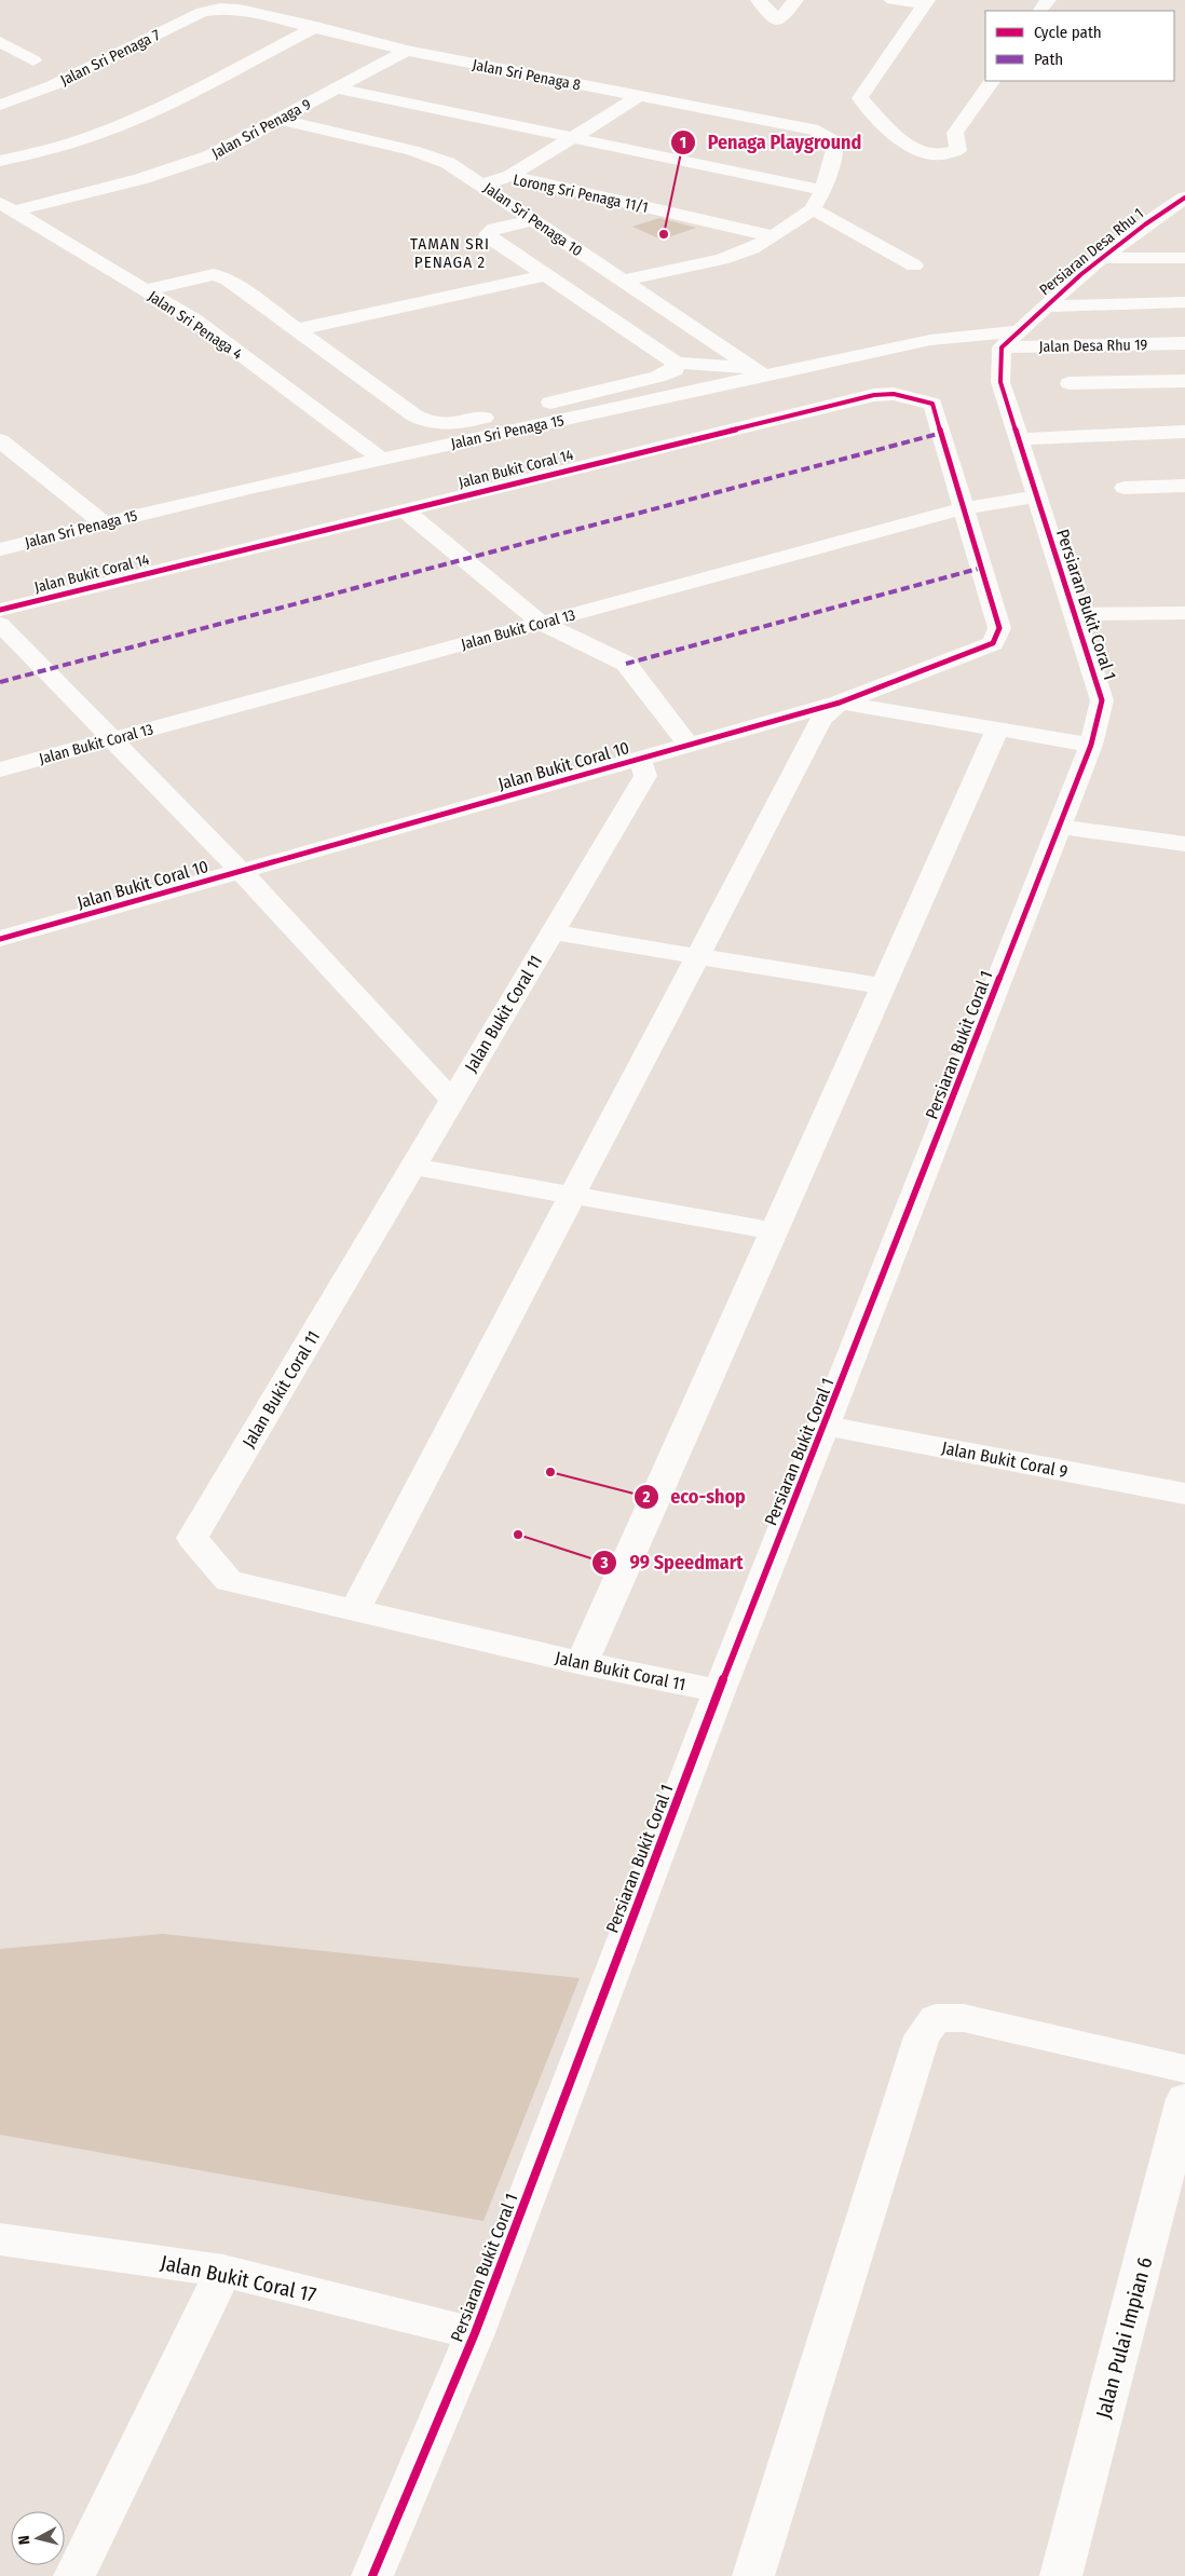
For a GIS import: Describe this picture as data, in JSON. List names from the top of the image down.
{
  "streets": {
    "street": [
      "Jalan Sri Penaga 7",
      "Jalan Sri Penaga 8",
      "Jalan Sri Penaga 9",
      "Lorong Sri Penaga 11/1",
      "Jalan Sri Penaga 10",
      "Persiaran Desa Rhu 1",
      "Jalan Sri Penaga 4",
      "Jalan Desa Rhu 19",
      "Jalan Sri Penaga 15",
      "Jalan Bukit Coral 14",
      "Persiaran Bukit Coral 1",
      "Jalan Bukit Coral 13",
      "Jalan Bukit Coral 10",
      "Jalan Bukit Coral 11",
      "Jalan Bukit Coral 9",
      "Jalan Bukit Coral 17",
      "Jalan Pulai Impian 6"
    ]
  },
  "crossings": [
    ["Jalan Sri Penaga 7", "Jalan Sri Penaga 8"],
    ["Jalan Sri Penaga 8", "Jalan Sri Penaga 9"],
    ["Jalan Sri Penaga 9", "Jalan Sri Penaga 10"],
    ["Jalan Sri Penaga 9", "Jalan Sri Penaga 4"],
    ["Lorong Sri Penaga 11/1", "Jalan Sri Penaga 10"],
    ["Jalan Sri Penaga 10", "Jalan Sri Penaga 15"],
    ["Persiaran Desa Rhu 1", "Jalan Desa Rhu 19"],
    ["Persiaran Desa Rhu 1", "Jalan Sri Penaga 15"],
    ["Persiaran Desa Rhu 1", "Persiaran Bukit Coral 1"],
    ["Jalan Sri Penaga 4", "Jalan Sri Penaga 15"],
    ["Jalan Desa Rhu 19", "Jalan Sri Penaga 15"],
    ["Jalan Desa Rhu 19", "Persiaran Bukit Coral 1"],
    ["Jalan Sri Penaga 15", "Persiaran Bukit Coral 1"],
    ["Jalan Bukit Coral 14", "Jalan Bukit Coral 13"],
    ["Jalan Bukit Coral 14", "Jalan Bukit Coral 10"],
    ["Persiaran Bukit Coral 1", "Jalan Bukit Coral 13"],
    ["Persiaran Bukit Coral 1", "Jalan Bukit Coral 11"],
    ["Persiaran Bukit Coral 1", "Jalan Bukit Coral 9"],
    ["Persiaran Bukit Coral 1", "Jalan Bukit Coral 17"],
    ["Jalan Bukit Coral 13", "Jalan Bukit Coral 10"],
    ["Jalan Bukit Coral 10", "Jalan Bukit Coral 11"]
  ],
  "districts": ["TAMAN SRI PENAGA 2"],
  "places": ["Penaga Playground", "eco-shop", "99 Speedmart"],
  "legend": ["Cycle path", "Path"],
  "north": "left"
}
